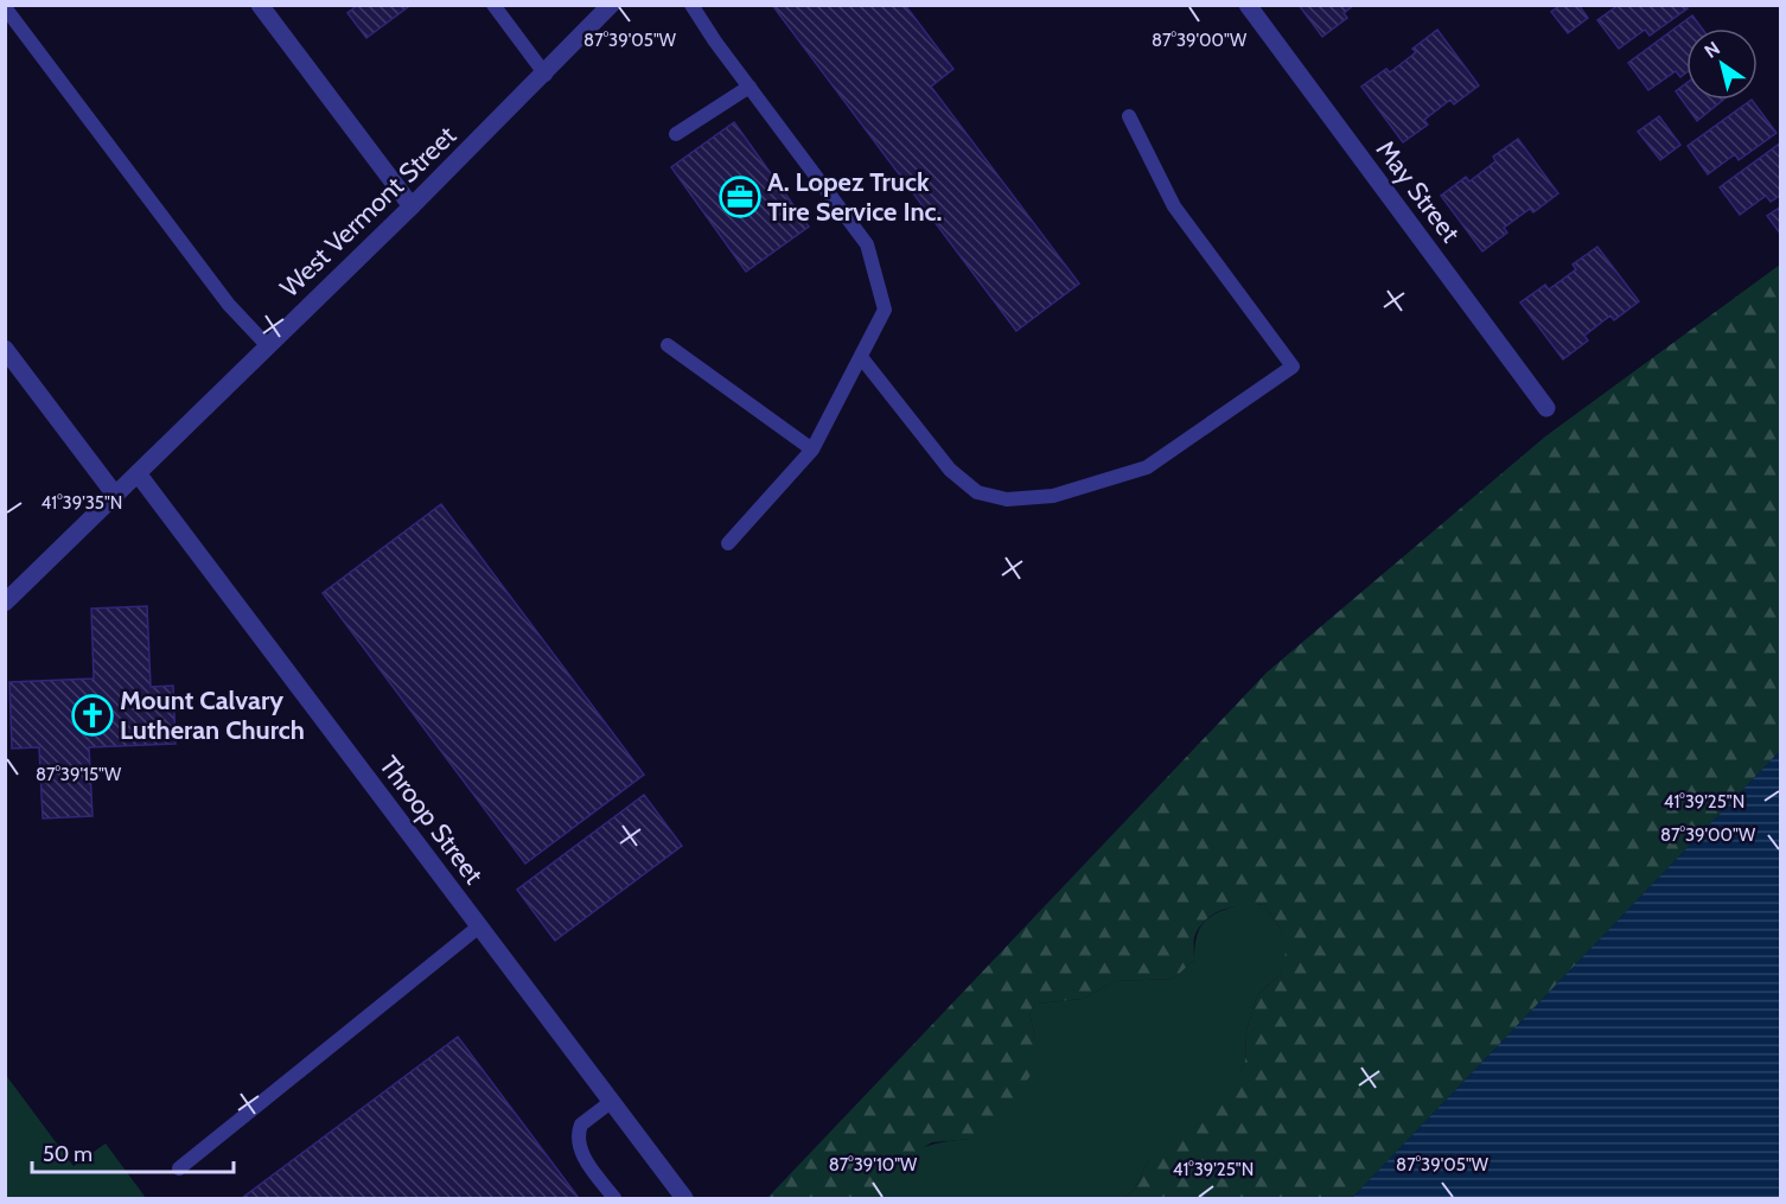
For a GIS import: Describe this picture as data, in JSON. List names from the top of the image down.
{
  "streets": {
    "street": ["May Street", "West Vermont Street", "Throop Street"]
  },
  "crossings": [
    ["West Vermont Street", "Throop Street"]
  ],
  "places": {
    "office": ["A. Lopez Truck Tire Service Inc."],
    "church": ["Mount Calvary Lutheran Church"]
  },
  "scale_bar": "50 m",
  "north": "top left",
  "coordinates": [
    "87°39'00\"W",
    "87°39'05\"W",
    "41°39'35\"N",
    "87°39'15\"W",
    "41°39'25\"N",
    "87°39'10\"W"
  ]
}
